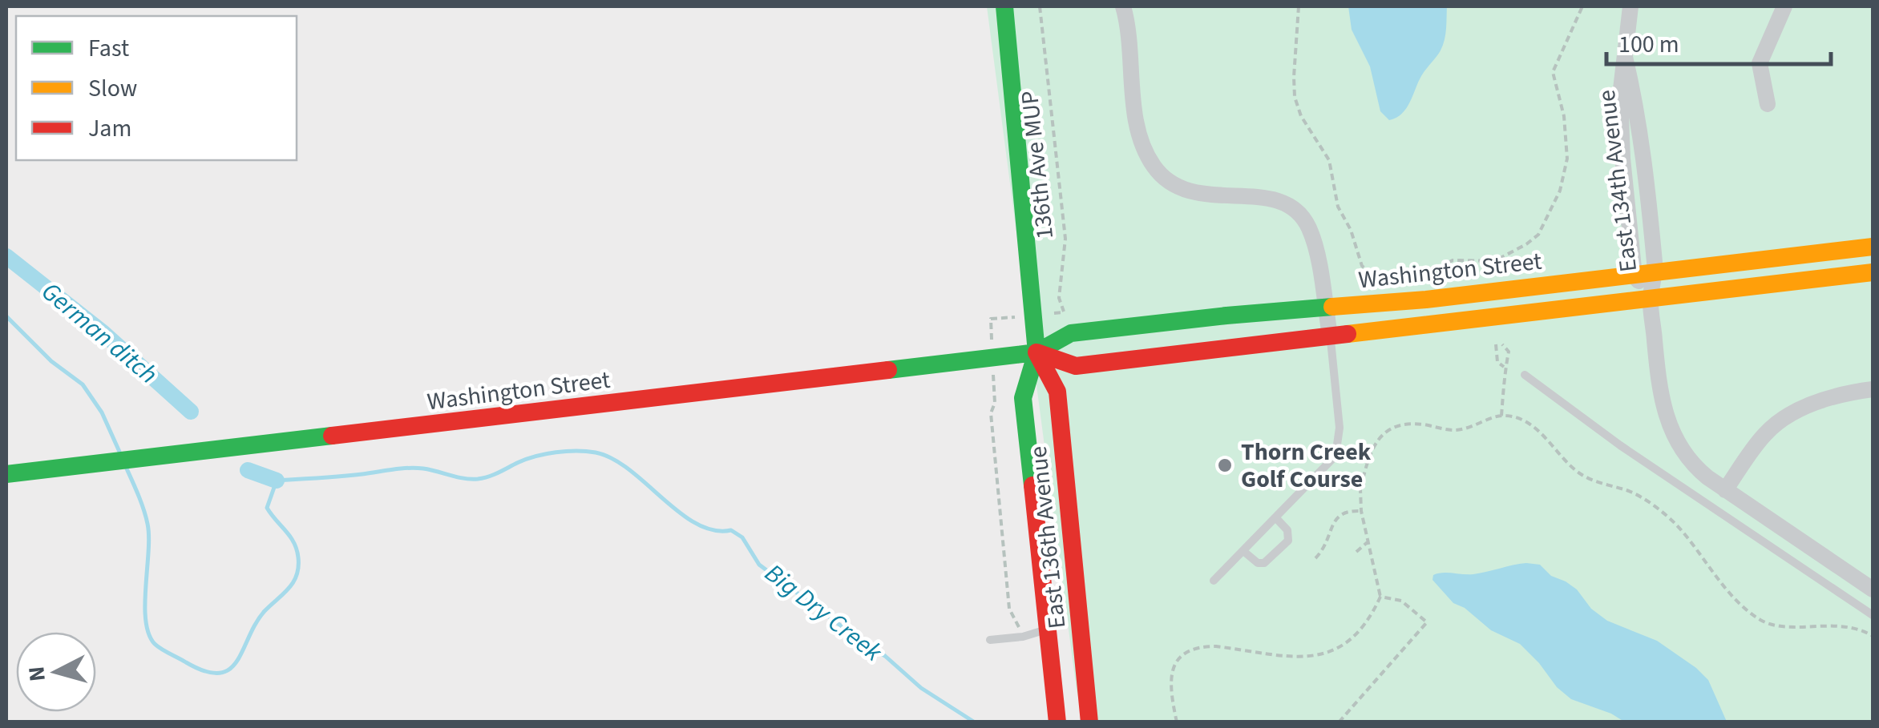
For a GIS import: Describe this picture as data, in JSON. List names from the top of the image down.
{
  "streets": {
    "main road": ["Washington Street", "East 136th Avenue"],
    "street": ["East 134th Avenue"],
    "path": ["136th Ave MUP"]
  },
  "crossings": [
    ["136th Ave MUP", "Washington Street"],
    ["East 134th Avenue", "Washington Street"],
    ["Washington Street", "East 136th Avenue"]
  ],
  "water": ["German ditch", "Big Dry Creek"],
  "places": ["Thorn Creek Golf Course"],
  "legend": ["Fast", "Slow", "Jam"],
  "scale_bar": "100 m",
  "north": "left"
}
